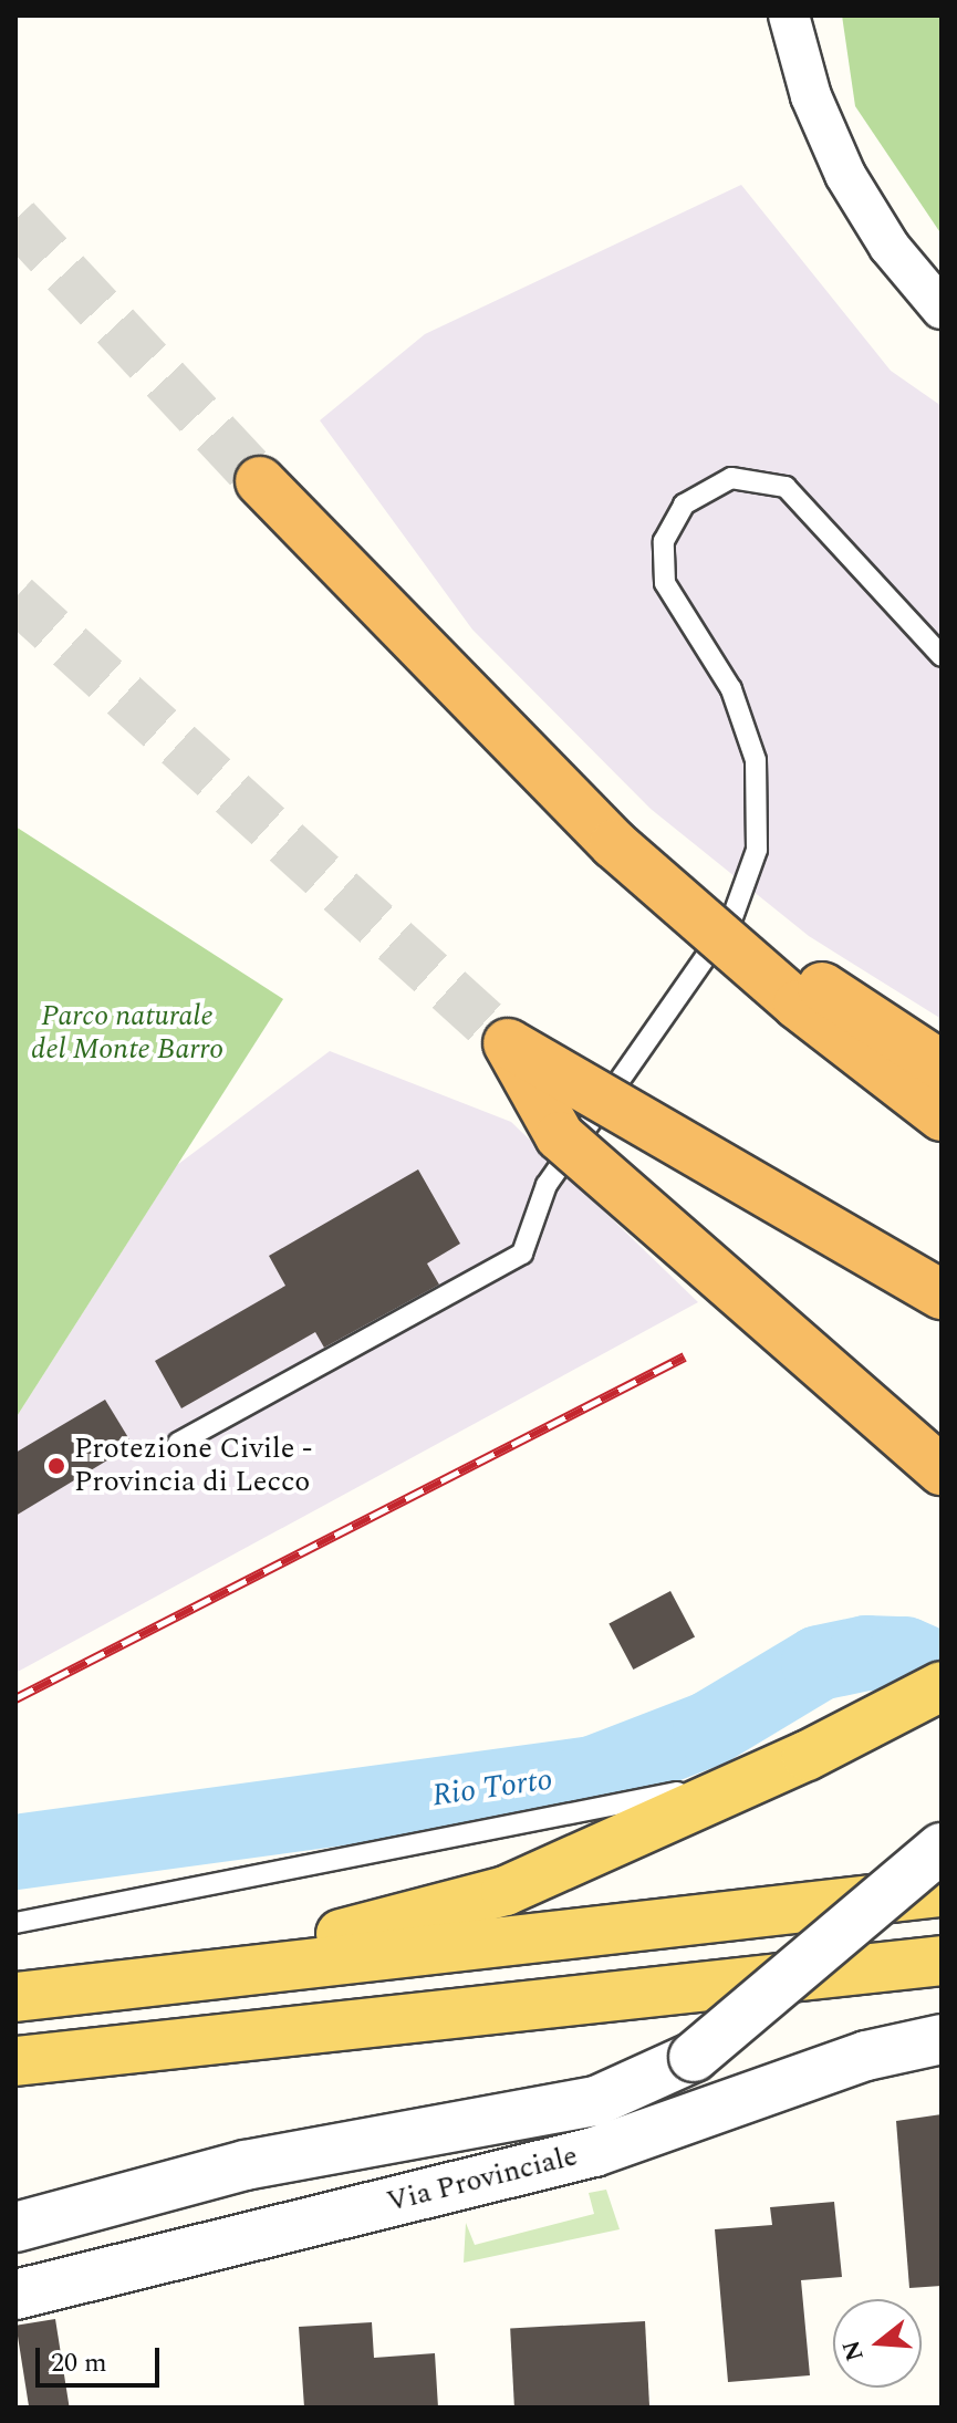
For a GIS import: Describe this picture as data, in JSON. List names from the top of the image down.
{
  "streets": {
    "street": ["Via Provinciale"]
  },
  "water": ["Rio Torto"],
  "parks": ["Parco naturale del Monte Barro"],
  "places": ["Protezione Civile - Provincia di Lecco"],
  "scale_bar": "20 m",
  "north": "left"
}
